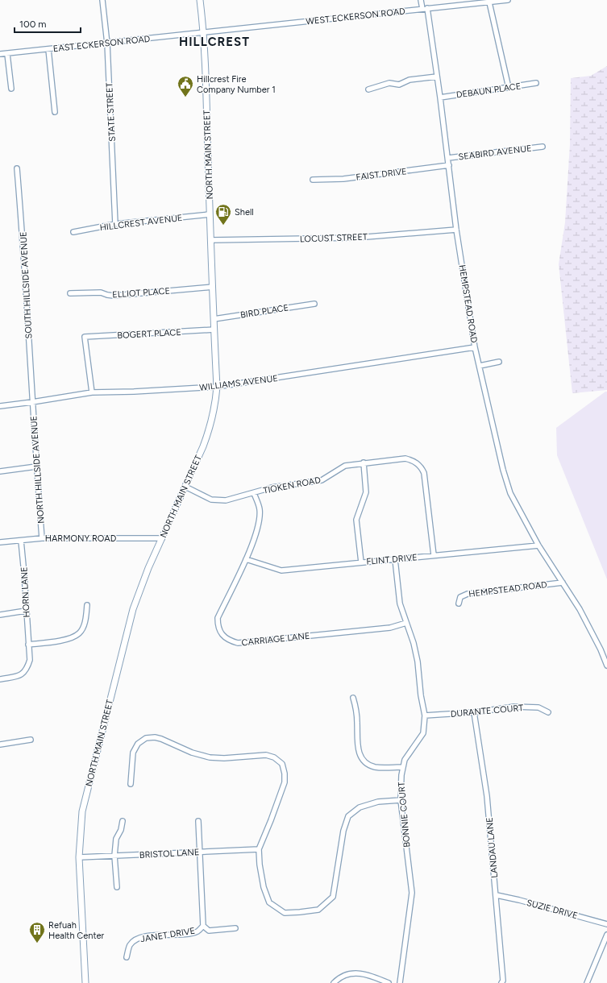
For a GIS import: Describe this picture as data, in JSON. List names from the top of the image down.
{
  "streets": {
    "main road": ["NORTH MAIN STREET"],
    "street": [
      "WEST ECKERSON ROAD",
      "EAST ECKERSON ROAD",
      "DEBAUN PLACE",
      "STATE STREET",
      "SEABIRD AVENUE",
      "FAIST DRIVE",
      "HILLCREST AVENUE",
      "LOCUST STREET",
      "SOUTH HILLSIDE AVENUE",
      "ELLIOT PLACE",
      "HEMPSTEAD ROAD",
      "BIRD PLACE",
      "BOGERT PLACE",
      "WILLIAMS AVENUE",
      "NORTH HILLSIDE AVENUE",
      "TIOKEN ROAD",
      "HARMONY ROAD",
      "FLINT DRIVE",
      "HORN LANE",
      "CARRIAGE LANE",
      "DURANTE COURT",
      "BONNIE COURT",
      "LANDAU LANE",
      "BRISTOL LANE",
      "SUZIE DRIVE",
      "JANET DRIVE"
    ]
  },
  "crossings": [
    ["WEST ECKERSON ROAD", "EAST ECKERSON ROAD"],
    ["WEST ECKERSON ROAD", "NORTH MAIN STREET"],
    ["WEST ECKERSON ROAD", "HEMPSTEAD ROAD"],
    ["EAST ECKERSON ROAD", "STATE STREET"],
    ["EAST ECKERSON ROAD", "NORTH MAIN STREET"],
    ["DEBAUN PLACE", "HEMPSTEAD ROAD"],
    ["STATE STREET", "HILLCREST AVENUE"],
    ["SEABIRD AVENUE", "HEMPSTEAD ROAD"],
    ["NORTH MAIN STREET", "HILLCREST AVENUE"],
    ["NORTH MAIN STREET", "LOCUST STREET"],
    ["NORTH MAIN STREET", "ELLIOT PLACE"],
    ["NORTH MAIN STREET", "BIRD PLACE"],
    ["NORTH MAIN STREET", "BOGERT PLACE"],
    ["NORTH MAIN STREET", "WILLIAMS AVENUE"],
    ["NORTH MAIN STREET", "TIOKEN ROAD"],
    ["NORTH MAIN STREET", "HARMONY ROAD"],
    ["NORTH MAIN STREET", "BRISTOL LANE"],
    ["FAIST DRIVE", "HEMPSTEAD ROAD"],
    ["LOCUST STREET", "HEMPSTEAD ROAD"],
    ["SOUTH HILLSIDE AVENUE", "WILLIAMS AVENUE"],
    ["SOUTH HILLSIDE AVENUE", "NORTH HILLSIDE AVENUE"],
    ["HEMPSTEAD ROAD", "WILLIAMS AVENUE"],
    ["HEMPSTEAD ROAD", "FLINT DRIVE"],
    ["BOGERT PLACE", "WILLIAMS AVENUE"],
    ["WILLIAMS AVENUE", "NORTH HILLSIDE AVENUE"],
    ["NORTH HILLSIDE AVENUE", "HARMONY ROAD"],
    ["TIOKEN ROAD", "FLINT DRIVE"],
    ["TIOKEN ROAD", "CARRIAGE LANE"],
    ["HARMONY ROAD", "HORN LANE"],
    ["FLINT DRIVE", "CARRIAGE LANE"],
    ["FLINT DRIVE", "BONNIE COURT"],
    ["CARRIAGE LANE", "BONNIE COURT"],
    ["DURANTE COURT", "BONNIE COURT"],
    ["DURANTE COURT", "LANDAU LANE"],
    ["LANDAU LANE", "SUZIE DRIVE"],
    ["BRISTOL LANE", "JANET DRIVE"]
  ],
  "districts": ["HILLCREST"],
  "places": {
    "public building": ["Hillcrest Fire Company Number 1"],
    "fuel station": ["Shell"],
    "building": ["Refuah Health Center"]
  },
  "scale_bar": "100 m"
}
